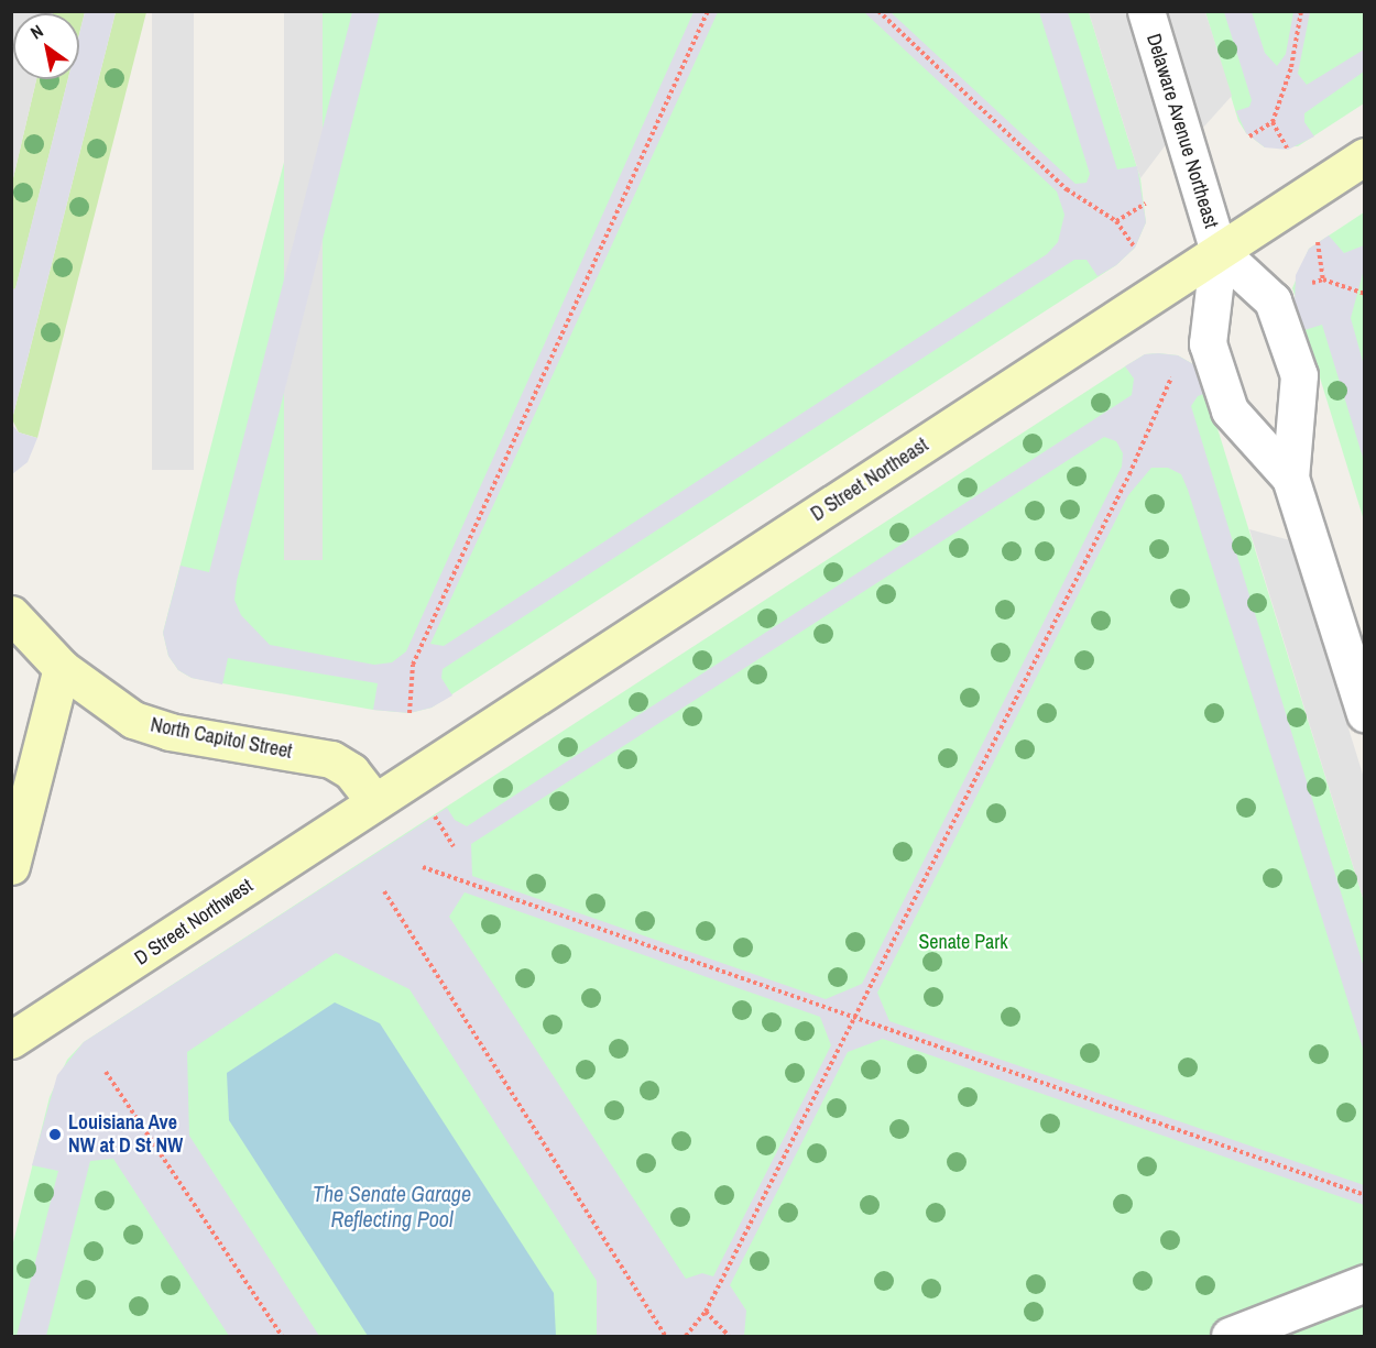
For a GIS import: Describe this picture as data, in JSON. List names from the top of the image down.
{
  "streets": {
    "street": [
      "Delaware Avenue Northeast",
      "D Street Northeast",
      "North Capitol Street",
      "D Street Northwest"
    ]
  },
  "crossings": [
    ["Delaware Avenue Northeast", "D Street Northeast"],
    ["D Street Northeast", "North Capitol Street"],
    ["D Street Northeast", "D Street Northwest"],
    ["North Capitol Street", "D Street Northwest"]
  ],
  "water": ["The Senate Garage Reflecting Pool"],
  "parks": ["Senate Park"],
  "places": ["Louisiana Ave NW at D St NW"],
  "north": "top left"
}
